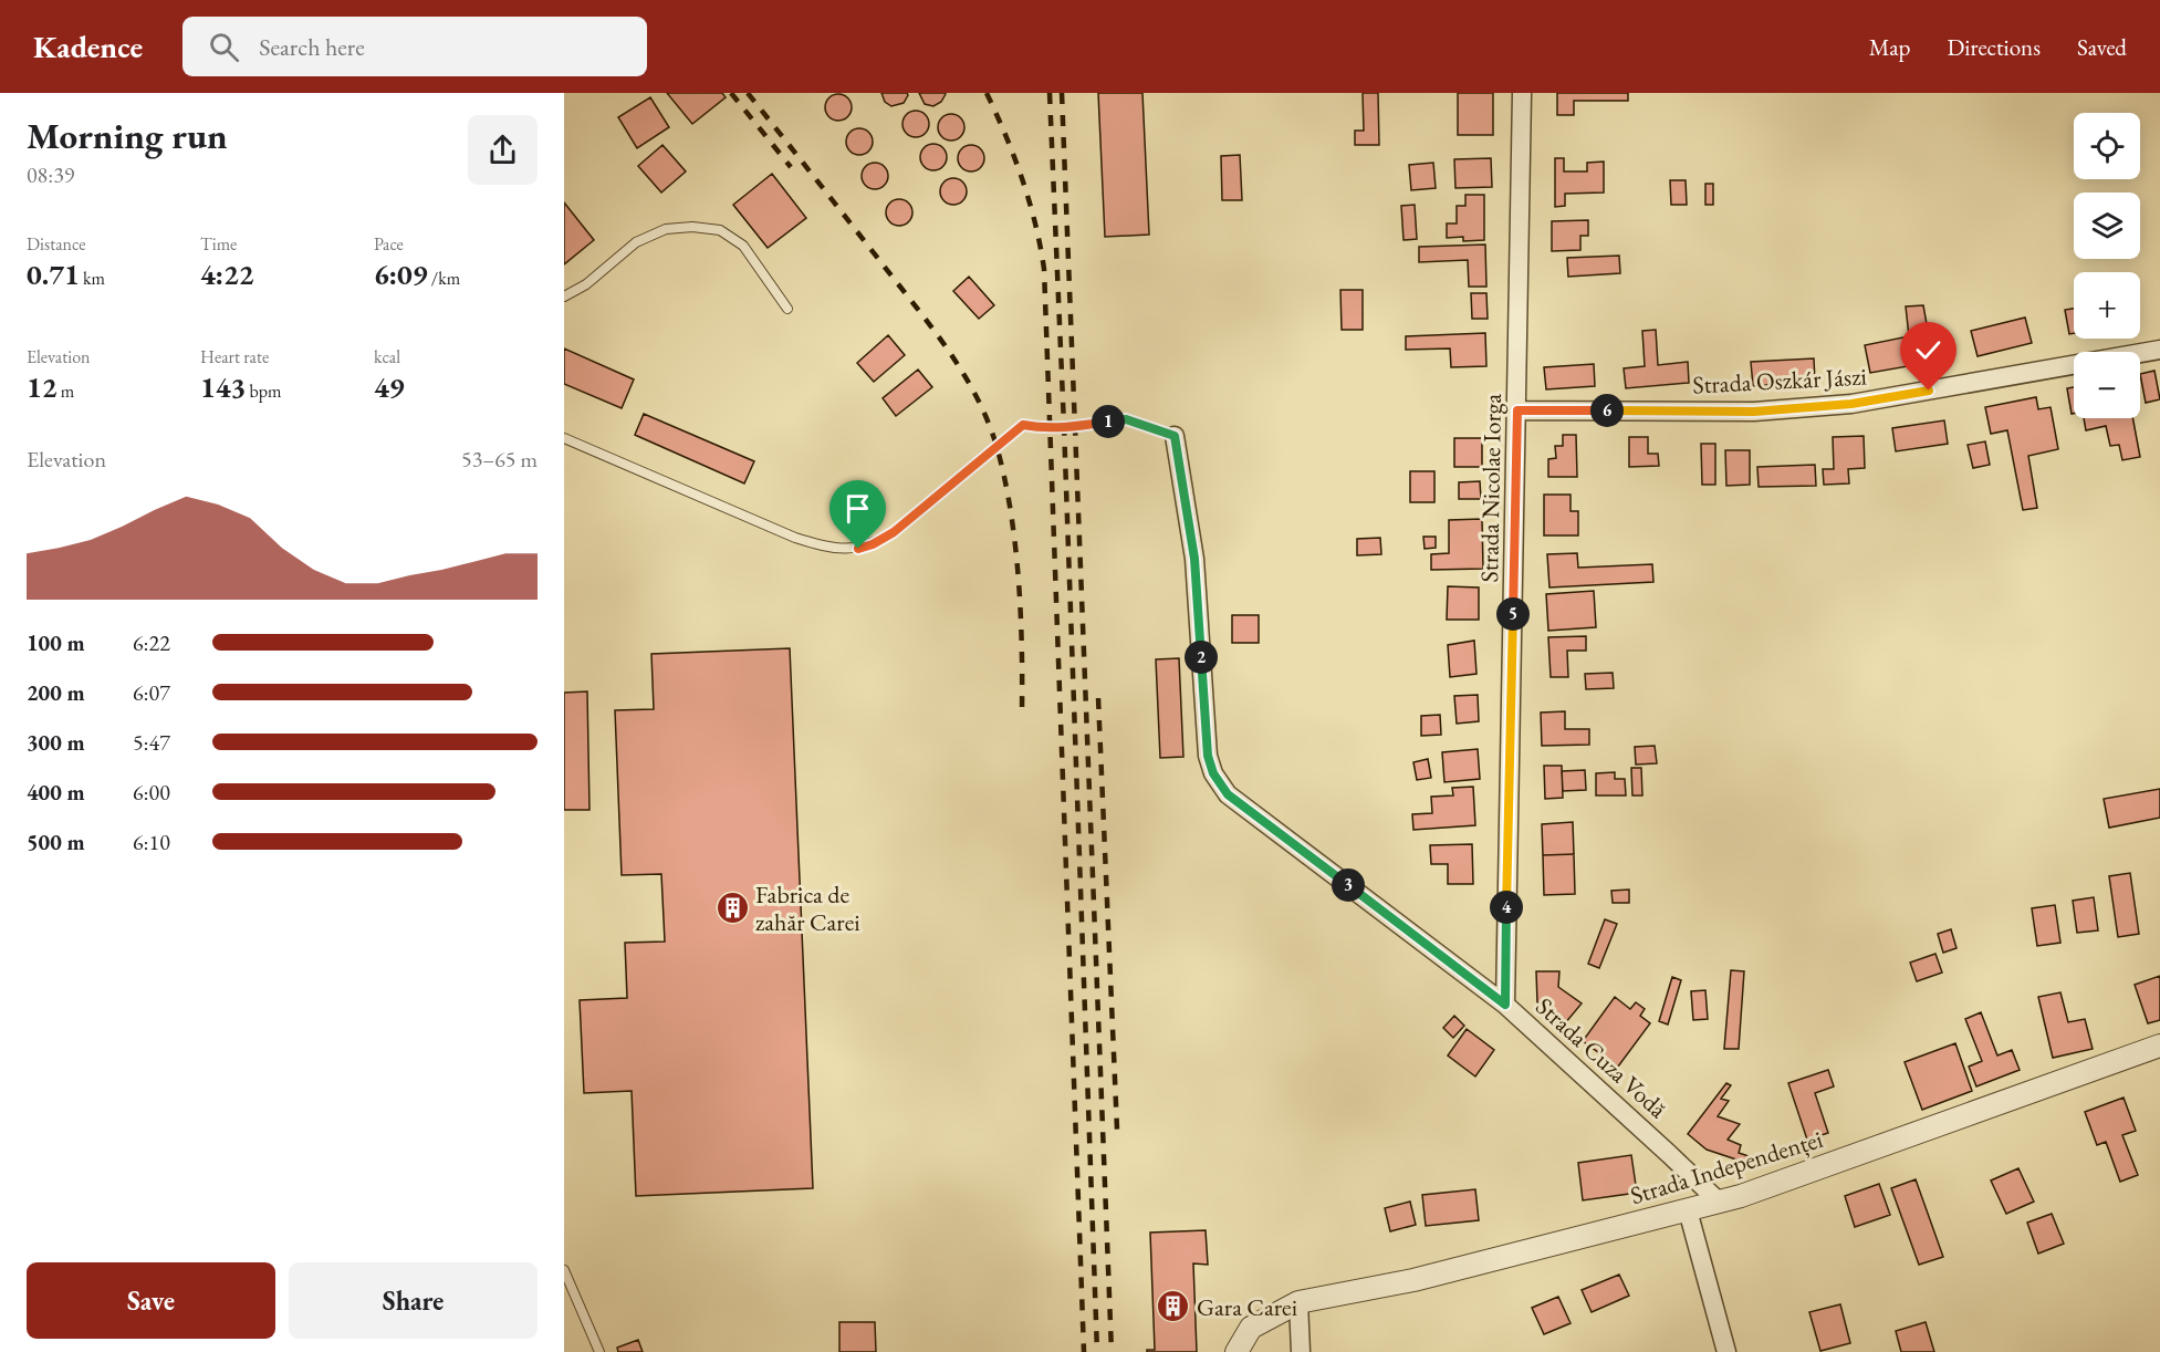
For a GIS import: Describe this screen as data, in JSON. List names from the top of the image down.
{
  "streets": {
    "street": [
      "Strada Oszkár Jászi",
      "Strada Nicolae Iorga",
      "Strada Cuza Vodă",
      "Strada Independenței"
    ]
  },
  "crossings": [
    ["Strada Oszkár Jászi", "Strada Nicolae Iorga"],
    ["Strada Nicolae Iorga", "Strada Cuza Vodă"],
    ["Strada Cuza Vodă", "Strada Independenței"]
  ],
  "places": {
    "building": ["Fabrica de zahăr Carei", "Gara Carei"]
  },
  "page": {
    "header": "Kadence",
    "search": "Search here",
    "nav": ["Map", "Directions", "Saved"],
    "heading": ["Morning run", "08:39"],
    "map_buttons": ["+", "−"],
    "stats": [
      ["Distance", "0.71 km"],
      ["Time", "4:22"],
      ["Pace", "6:09 /km"],
      ["Elevation", "12 m"],
      ["Heart rate", "143 bpm"],
      ["kcal", "49"]
    ],
    "pins": [
      "6",
      "1",
      "5",
      "2",
      "3",
      "4"
    ],
    "chart": ["Elevation", "53–65 m"],
    "list": [
      {
        "name": "100 m",
        "note": "6:22"
      },
      {
        "name": "200 m",
        "note": "6:07"
      },
      {
        "name": "300 m",
        "note": "5:47"
      },
      {
        "name": "400 m",
        "note": "6:00"
      },
      {
        "name": "500 m",
        "note": "6:10"
      }
    ],
    "buttons": ["Save", "Share"]
  }
}
